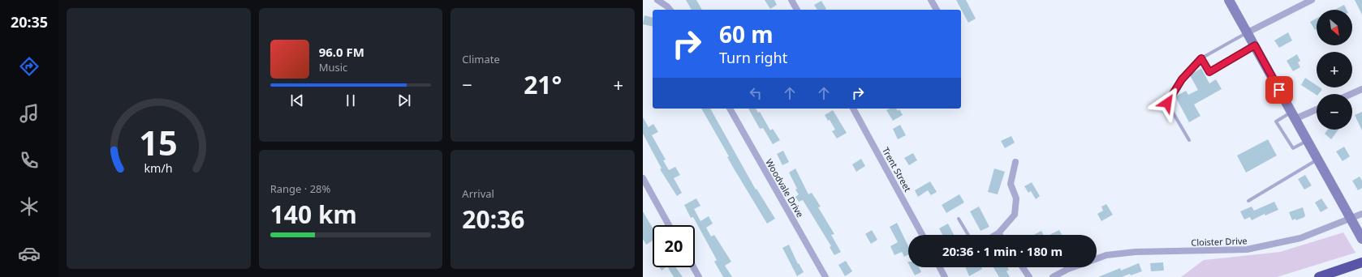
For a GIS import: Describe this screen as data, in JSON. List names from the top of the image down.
{
  "streets": {
    "street": ["Trent Street", "Woodvale Drive", "Cloister Drive"]
  },
  "north": "bottom right",
  "page": {
    "tabs": "20:35",
    "tile": [
      "Climate",
      ["Range · 28%", "140 km"],
      ["Arrival", "20:36"]
    ],
    "map_buttons": ["+", "−"],
    "turn": ["60 m", "Turn right"],
    "song": ["96.0 FM", "Music"],
    "heat": ["−", "21°", "+"],
    "limit": "20",
    "trip": "20:36 · 1 min · 180 m",
    "gauge": ["15", "km/h"]
  }
}
